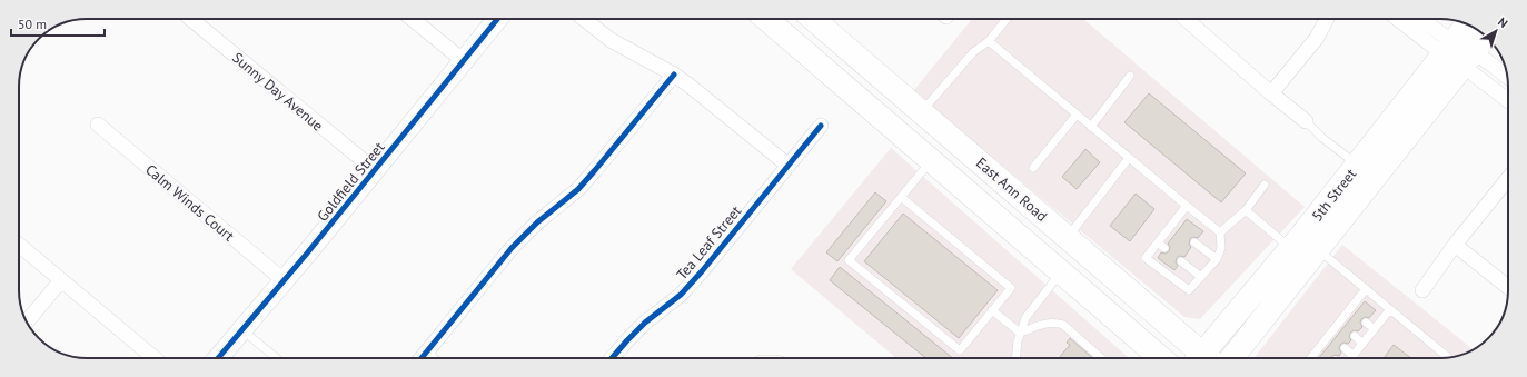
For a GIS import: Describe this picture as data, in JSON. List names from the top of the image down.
{
  "streets": {
    "main road": ["East Ann Road", "5th Street"],
    "street": [
      "Sunny Day Avenue",
      "Goldfield Street",
      "Calm Winds Court",
      "Tea Leaf Street"
    ]
  },
  "crossings": [
    ["Sunny Day Avenue", "Goldfield Street"],
    ["Goldfield Street", "Calm Winds Court"]
  ],
  "scale_bar": "50 m",
  "north": "top right"
}
